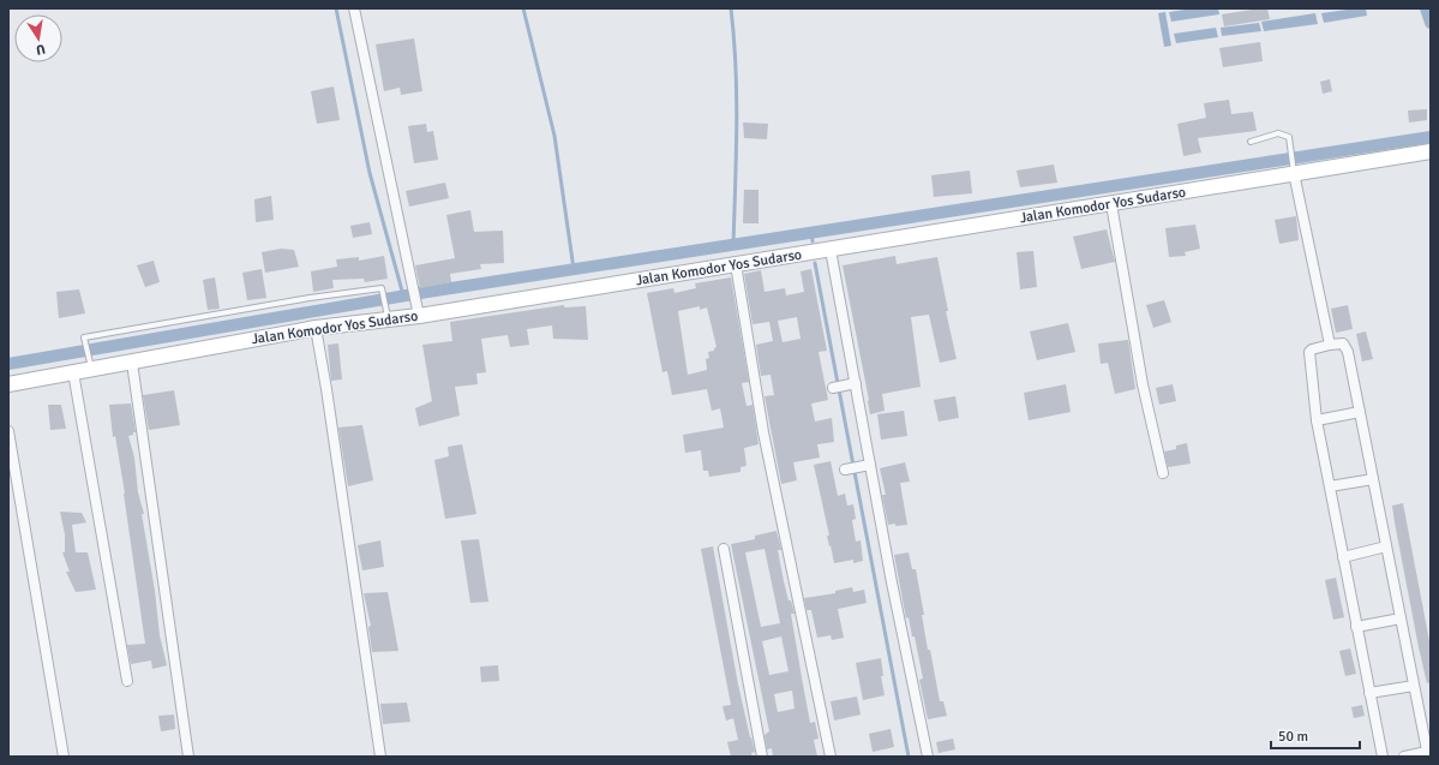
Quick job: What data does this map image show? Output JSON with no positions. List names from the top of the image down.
{
  "streets": {
    "street": ["Jalan Komodor Yos Sudarso"]
  },
  "scale_bar": "50 m",
  "north": "bottom"
}
